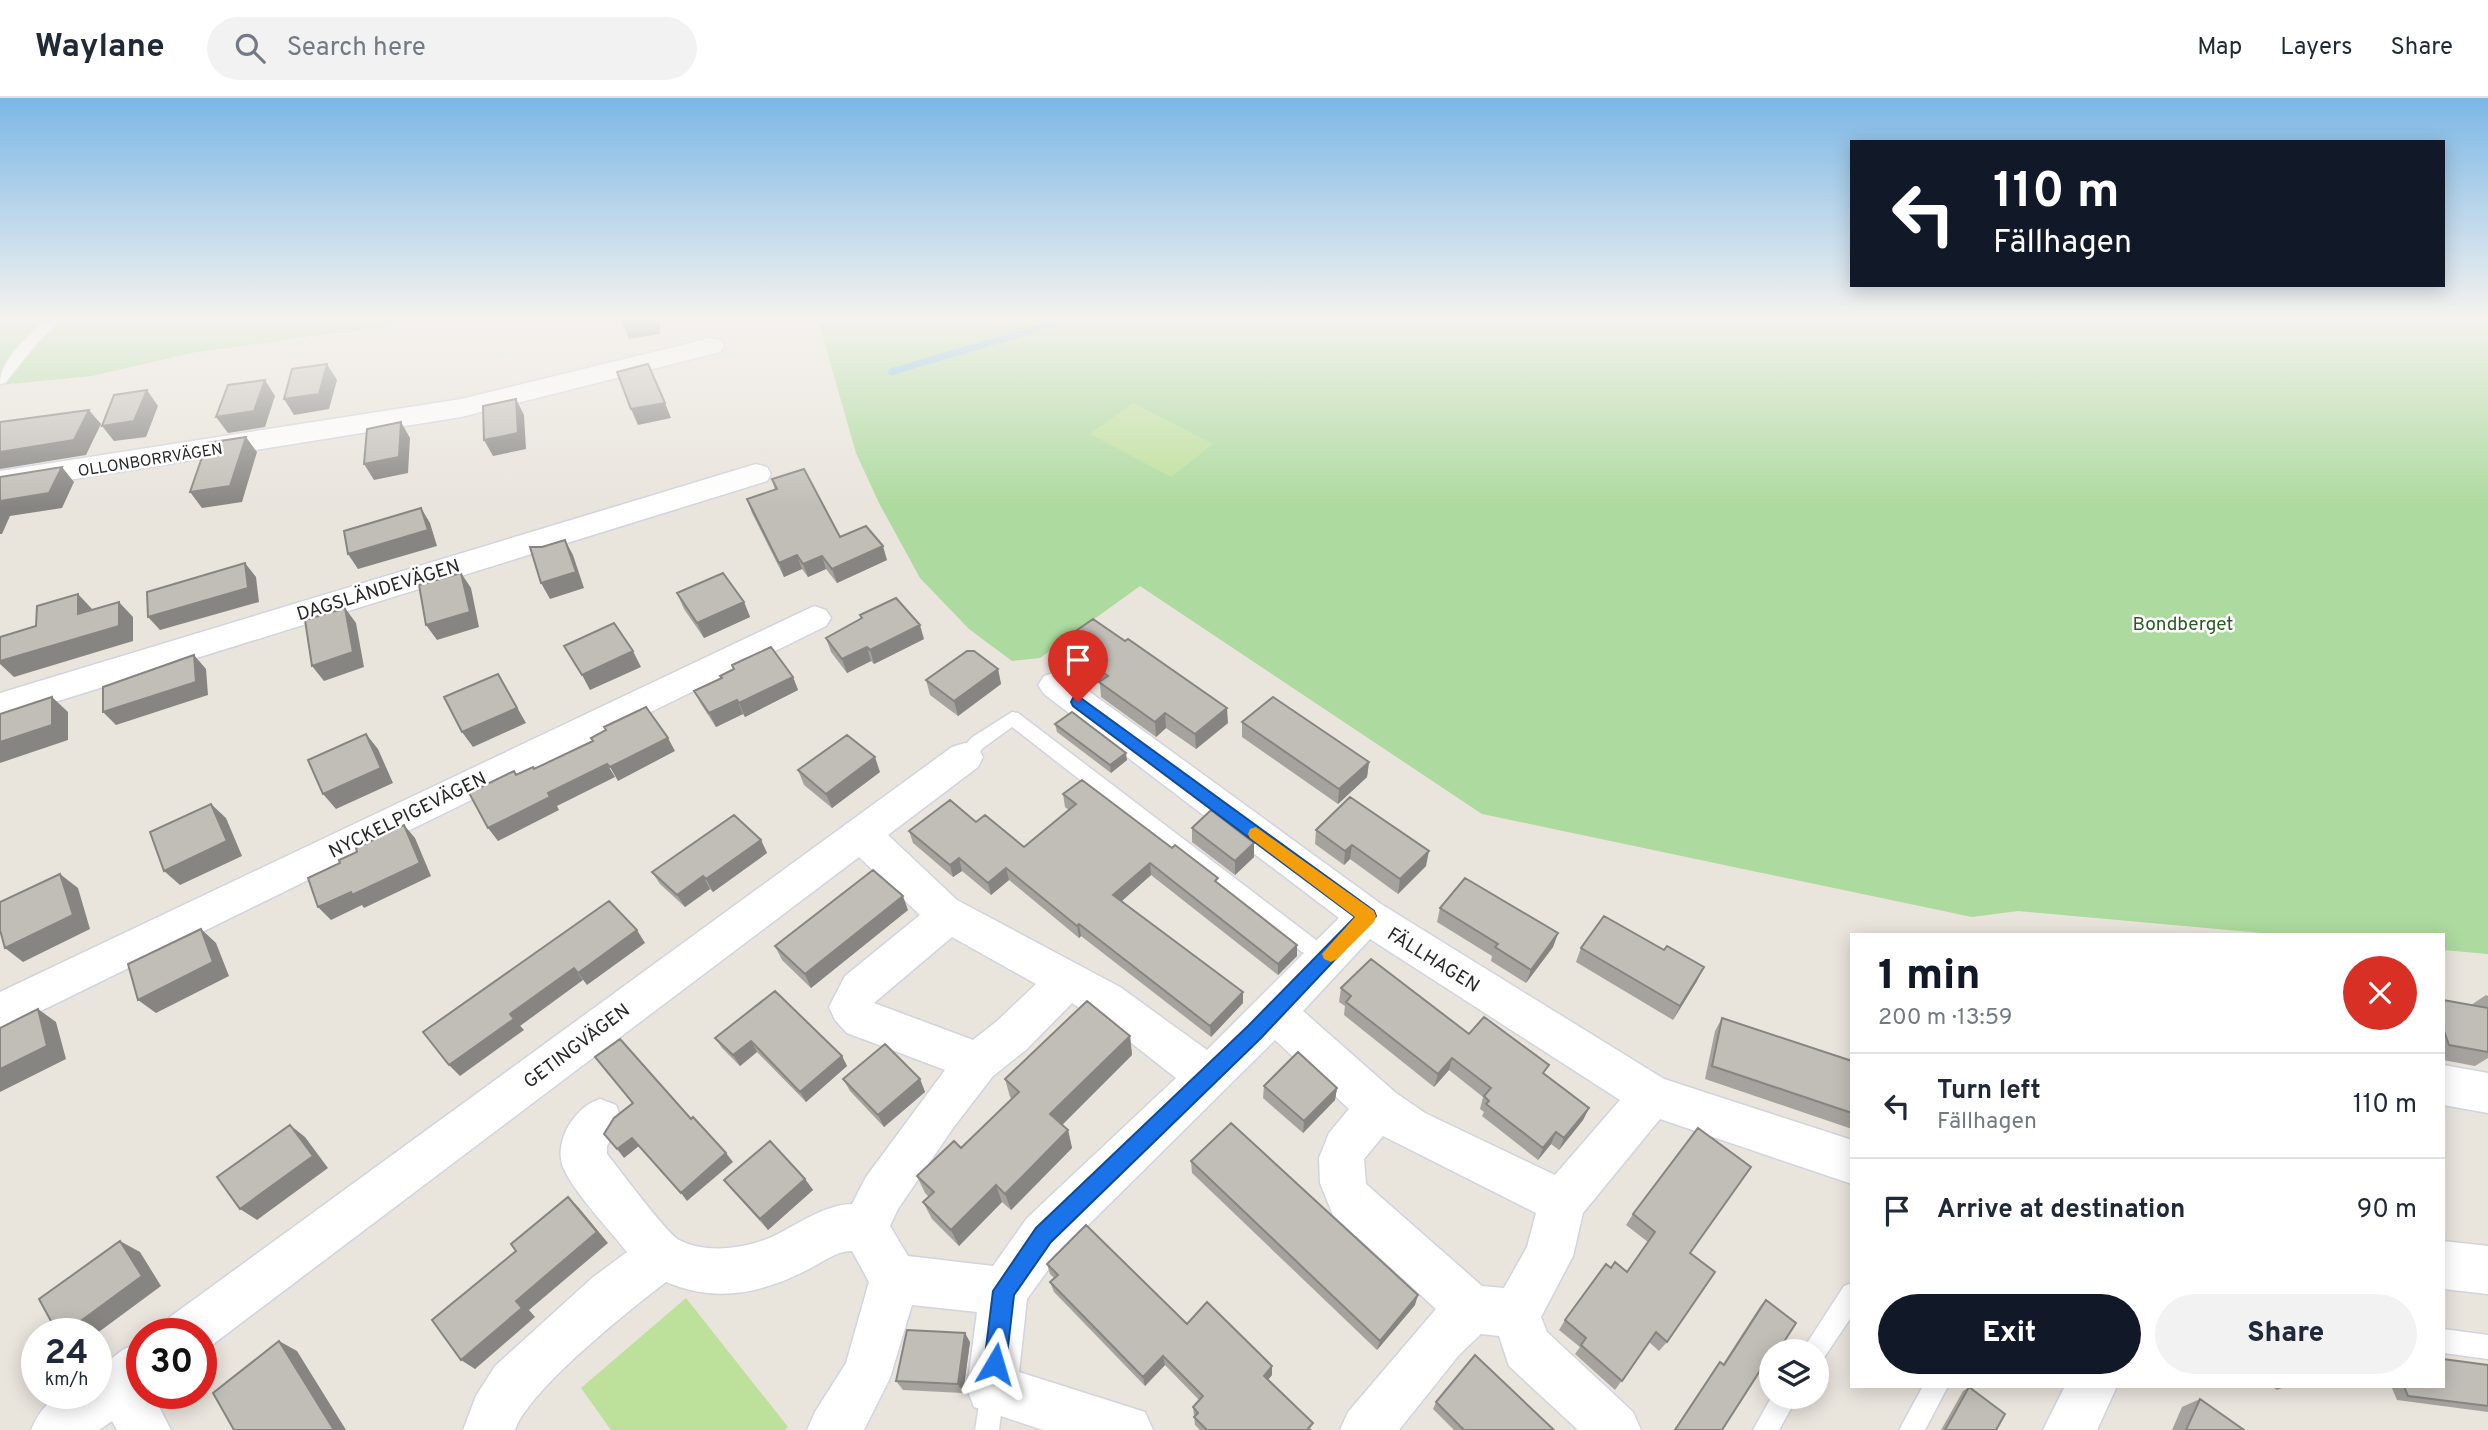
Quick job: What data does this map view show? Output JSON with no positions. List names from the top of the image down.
{
  "streets": {
    "street": [
      "OLLONBORRVÄGEN",
      "DAGSLÄNDEVÄGEN",
      "NYCKELPIGEVÄGEN",
      "FÄLLHAGEN",
      "GETINGVÄGEN"
    ]
  },
  "parks": ["Bondberget"],
  "page": {
    "header": "Waylane",
    "search": "Search here",
    "nav": ["Map", "Layers", "Share"],
    "turn": ["110 m", "Fällhagen"],
    "heading": ["1 min", "200 m · 13:59"],
    "list": [
      {
        "name": "Turn left",
        "note": "Fällhagen",
        "value": "110 m"
      },
      {
        "name": "Arrive at destination",
        "value": "90 m"
      }
    ],
    "buttons": ["Exit", "Share"],
    "speed": "24 km/h",
    "limit": "30"
  }
}
